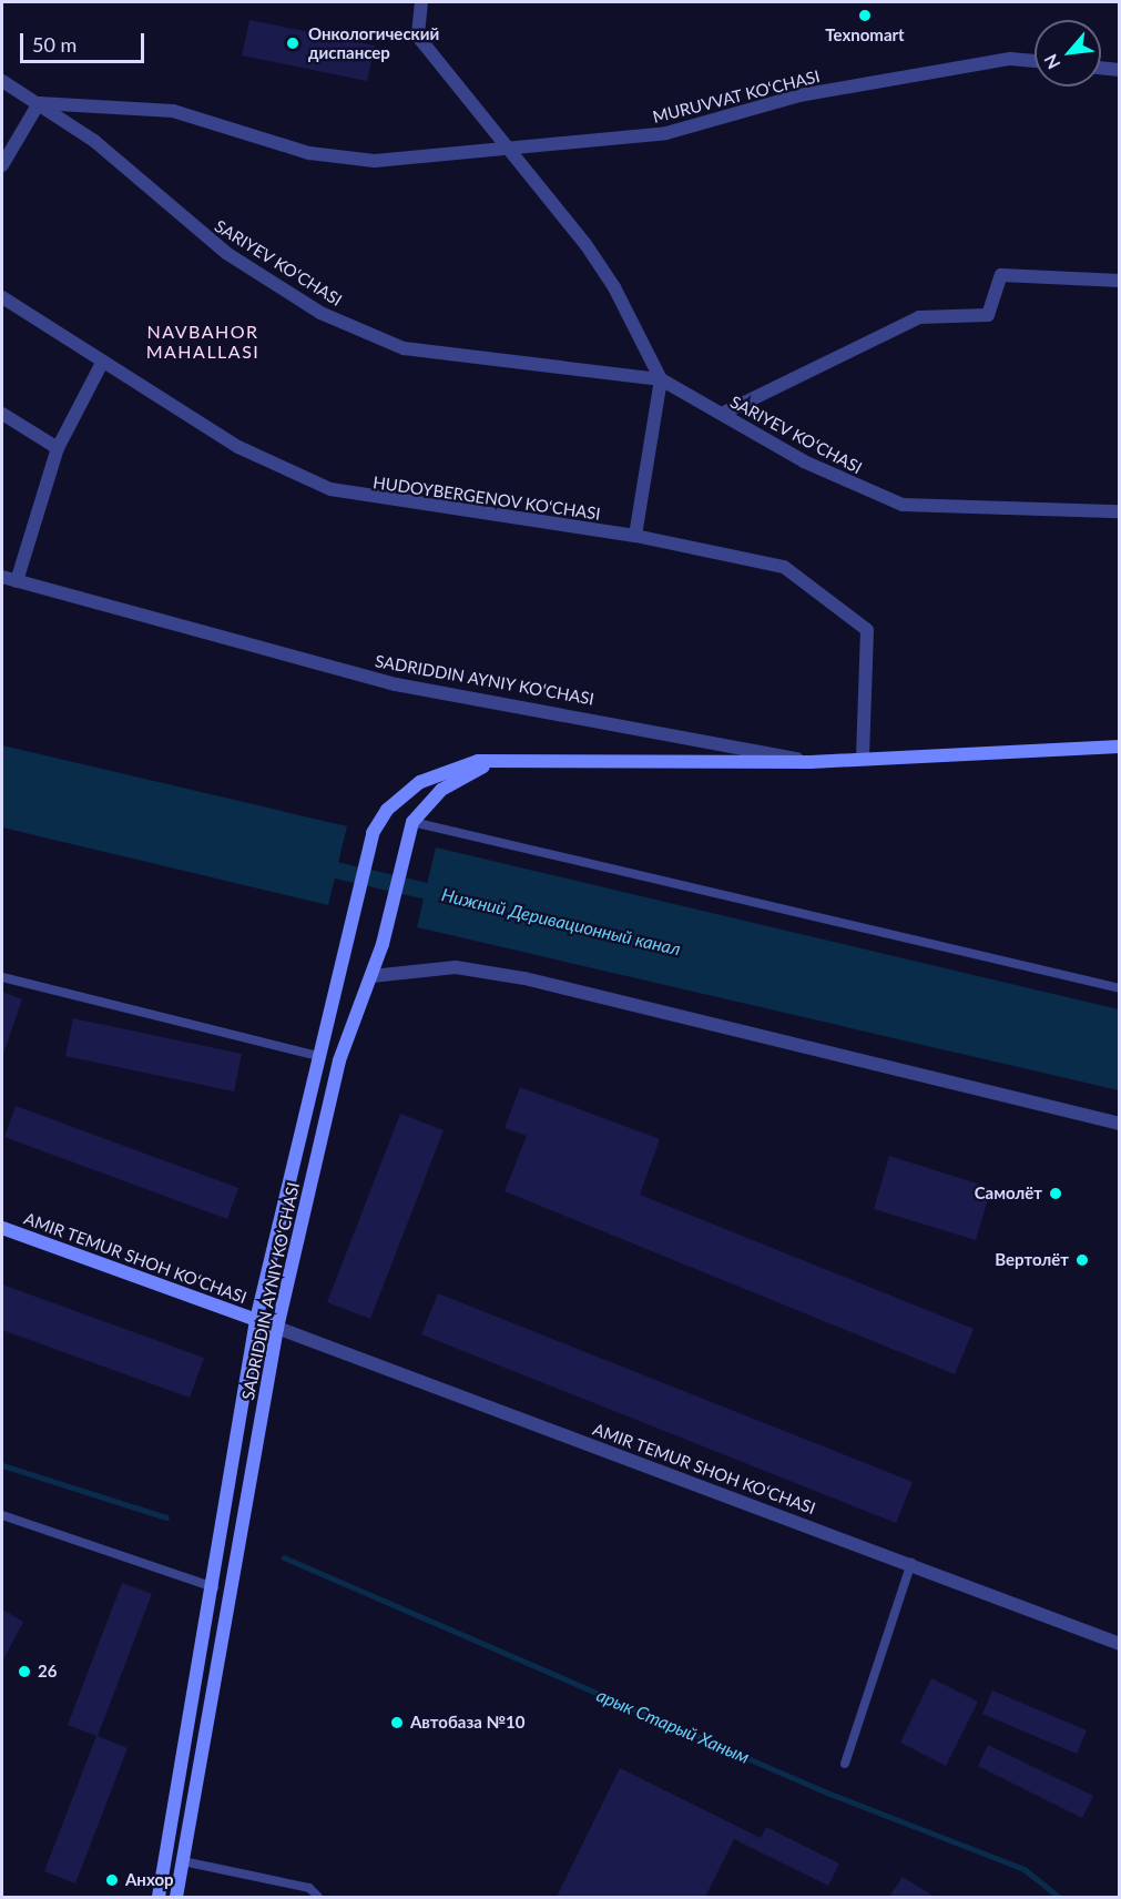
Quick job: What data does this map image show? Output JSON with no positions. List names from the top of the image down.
{
  "streets": {
    "main road": ["SADRIDDIN AYNIY KO‘CHASI", "AMIR TEMUR SHOH KO‘CHASI"],
    "street": ["MURUVVAT KO‘CHASI", "SARIYEV KO‘CHASI", "HUDOYBERGENOV KO‘CHASI"]
  },
  "crossings": [
    ["MURUVVAT KO‘CHASI", "SARIYEV KO‘CHASI"],
    ["HUDOYBERGENOV KO‘CHASI", "SADRIDDIN AYNIY KO‘CHASI"],
    ["SADRIDDIN AYNIY KO‘CHASI", "AMIR TEMUR SHOH KO‘CHASI"]
  ],
  "districts": ["NAVBAHOR MAHALLASI"],
  "water": ["Нижний Деривационный канал", "арык Старый Ханым"],
  "places": [
    "Texnomart",
    "Онкологический диспансер",
    "Самолёт",
    "Вертолёт",
    "26",
    "Автобаза №10",
    "Анхор"
  ],
  "scale_bar": "50 m",
  "north": "bottom left"
}
